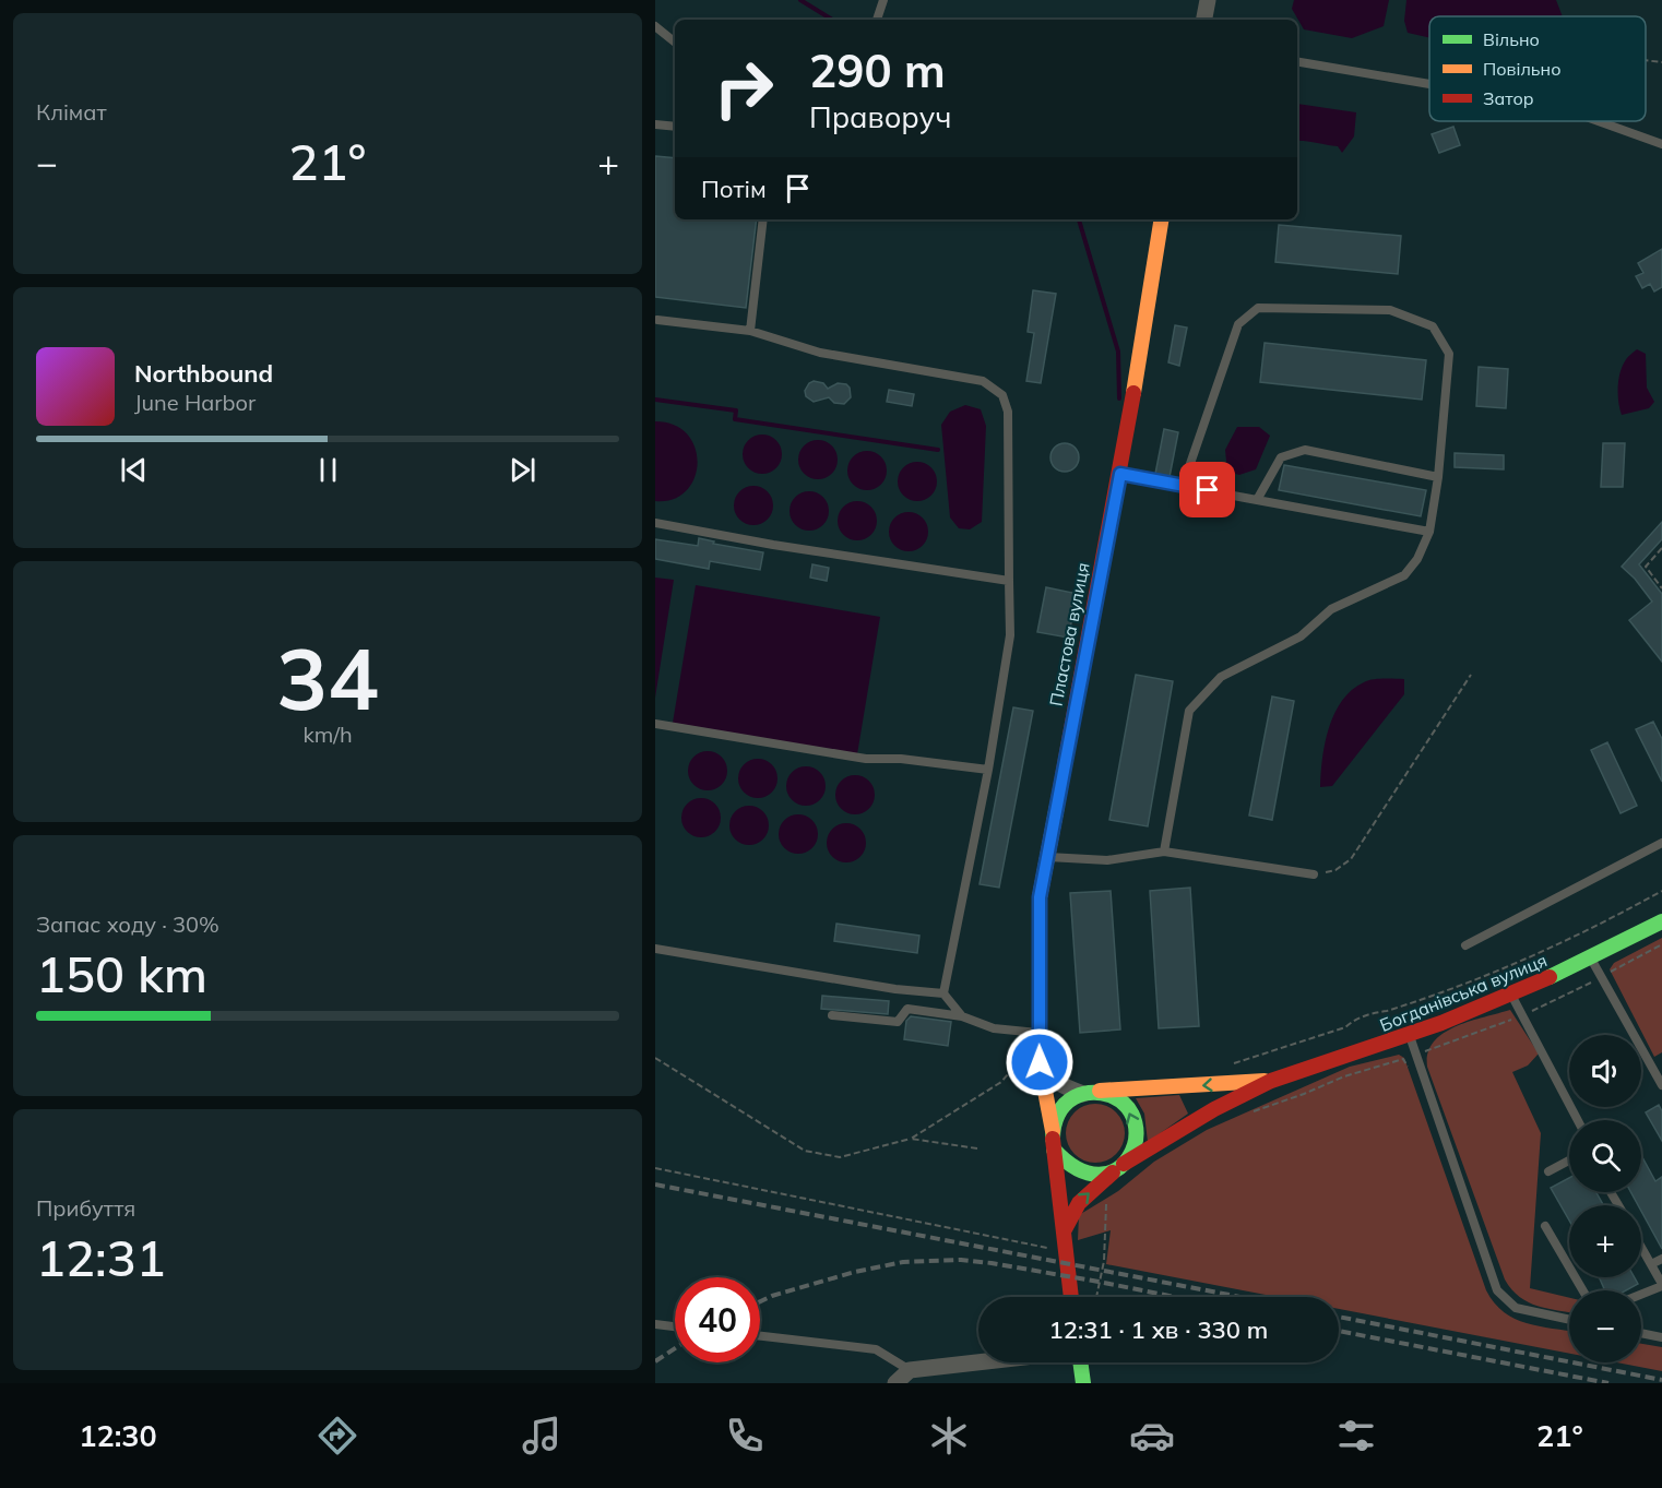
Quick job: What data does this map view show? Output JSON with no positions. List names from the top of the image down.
{
  "streets": {
    "main road": ["Пластова вулиця", "Богданівська вулиця"]
  },
  "crossings": [
    ["Пластова вулиця", "Богданівська вулиця"]
  ],
  "legend": ["Вільно", "Повільно", "Затор"],
  "page": {
    "tile": [
      "Клімат",
      ["34", "km/h"],
      ["Запас ходу · 30%", "150 km"],
      ["Прибуття", "12:31"]
    ],
    "turn": ["290 m", "Праворуч"],
    "heat": ["−", "21°", "+"],
    "then": "Потім",
    "song": ["Northbound", "June Harbor"],
    "map_buttons": ["+", "−"],
    "limit": "40",
    "trip": "12:31 · 1 хв · 330 m",
    "tabs": ["12:30", "21°"]
  }
}
